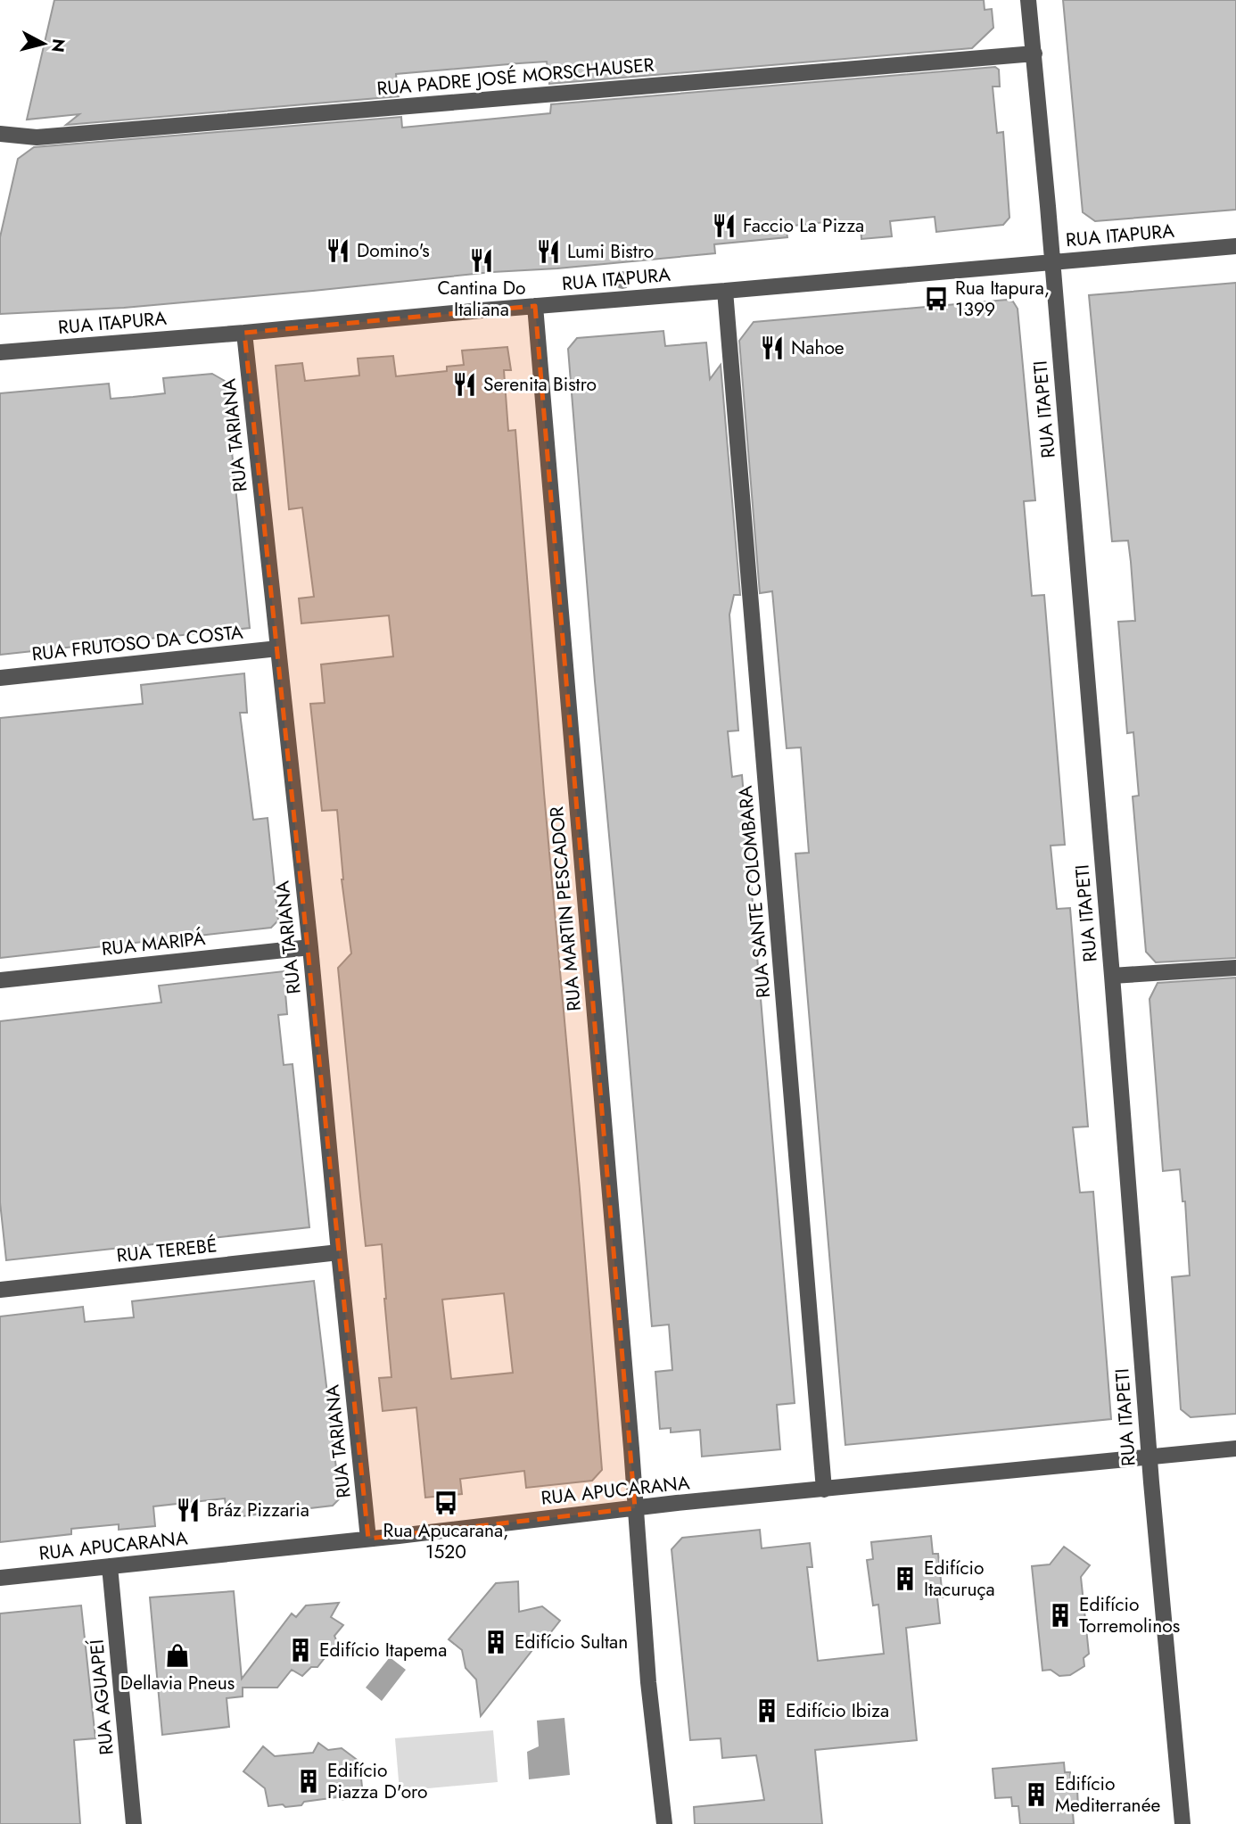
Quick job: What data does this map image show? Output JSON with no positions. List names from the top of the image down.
{
  "streets": {
    "street": [
      "RUA PADRE JOSÉ MORSCHAUSER",
      "RUA ITAPURA",
      "RUA ITAPETI",
      "RUA TARIANA",
      "RUA FRUTOSO DA COSTA",
      "RUA SANTE COLOMBARA",
      "RUA MARTIN PESCADOR",
      "RUA MARIPÁ",
      "RUA TEREBÉ",
      "RUA APUCARANA",
      "RUA AGUAPEÍ"
    ]
  },
  "crossings": [
    ["RUA PADRE JOSÉ MORSCHAUSER", "RUA ITAPETI"],
    ["RUA ITAPURA", "RUA ITAPETI"],
    ["RUA ITAPURA", "RUA TARIANA"],
    ["RUA ITAPURA", "RUA SANTE COLOMBARA"],
    ["RUA ITAPURA", "RUA MARTIN PESCADOR"],
    ["RUA ITAPETI", "RUA APUCARANA"],
    ["RUA TARIANA", "RUA FRUTOSO DA COSTA"],
    ["RUA TARIANA", "RUA MARIPÁ"],
    ["RUA TARIANA", "RUA TEREBÉ"],
    ["RUA TARIANA", "RUA APUCARANA"],
    ["RUA SANTE COLOMBARA", "RUA APUCARANA"],
    ["RUA MARTIN PESCADOR", "RUA APUCARANA"],
    ["RUA APUCARANA", "RUA AGUAPEÍ"]
  ],
  "places": {
    "restaurant": [
      "Faccio La Pizza",
      "Domino's",
      "Lumi Bistro",
      "Cantina Do Italiana",
      "Nahoe",
      "Serenita Bistro",
      "Bráz Pizzaria"
    ],
    "bus stop": ["Rua Itapura, 1399", "Rua Apucarana, 1520"],
    "building": [
      "Edifício Itacuruça",
      "Edifício Torremolinos",
      "Edifício Sultan",
      "Edifício Itapema",
      "Edifício Ibiza",
      "Edifício Piazza D'oro",
      "Edifício Mediterranée"
    ],
    "shop": ["Dellavia Pneus"]
  },
  "north": "right"
}
